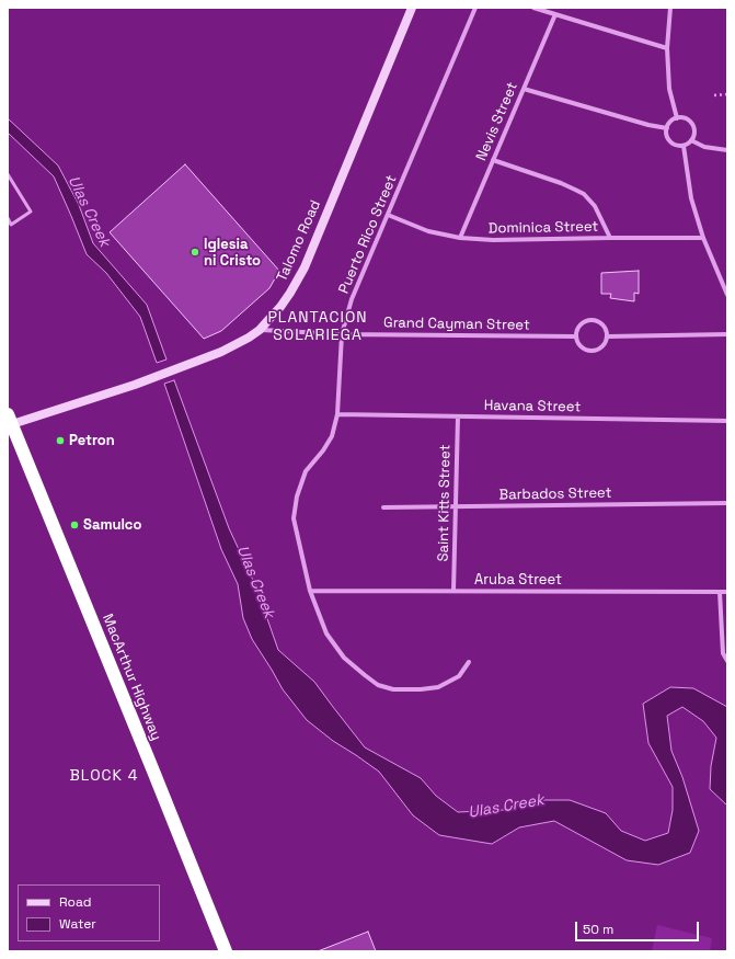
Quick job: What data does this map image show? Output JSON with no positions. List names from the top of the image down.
{
  "streets": {
    "highway": ["MacArthur Highway"],
    "street": [
      "Nevis Street",
      "Dominica Street",
      "Puerto Rico Street",
      "Talomo Road",
      "Grand Cayman Street",
      "Havana Street",
      "Barbados Street",
      "Saint Kitts Street",
      "Aruba Street"
    ]
  },
  "crossings": [
    ["Nevis Street", "Dominica Street"],
    ["Dominica Street", "Puerto Rico Street"],
    ["Puerto Rico Street", "Grand Cayman Street"],
    ["Puerto Rico Street", "Havana Street"],
    ["Puerto Rico Street", "Aruba Street"],
    ["Talomo Road", "Grand Cayman Street"],
    ["Talomo Road", "MacArthur Highway"],
    ["Havana Street", "Saint Kitts Street"],
    ["Barbados Street", "Saint Kitts Street"],
    ["Saint Kitts Street", "Aruba Street"]
  ],
  "districts": ["PLANTACION SOLARIEGA", "BLOCK 4"],
  "water": ["Ulas Creek"],
  "places": ["Iglesia ni Cristo", "Petron", "Samulco"],
  "legend": ["Road", "Water"],
  "scale_bar": "50 m"
}
